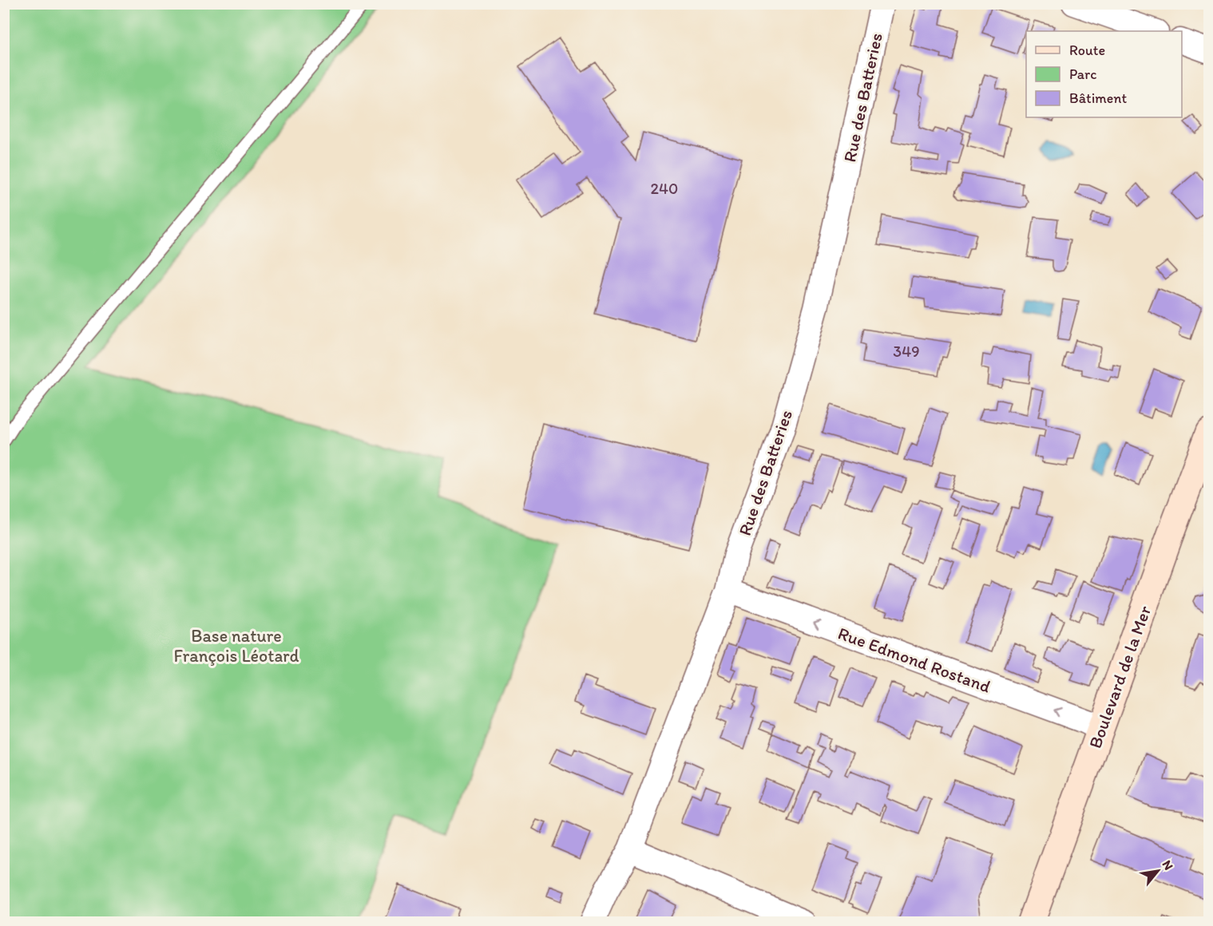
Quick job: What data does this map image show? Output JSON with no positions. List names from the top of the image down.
{
  "streets": {
    "street": ["Rue des Batteries", "Rue Edmond Rostand", "Boulevard de la Mer"]
  },
  "crossings": [
    ["Rue des Batteries", "Rue Edmond Rostand"],
    ["Rue Edmond Rostand", "Boulevard de la Mer"]
  ],
  "one_way": ["Rue Edmond Rostand"],
  "parks": ["Base nature François Léotard"],
  "house_numbers": ["240", "349"],
  "legend": ["Route", "Parc", "Bâtiment"],
  "north": "top right"
}
